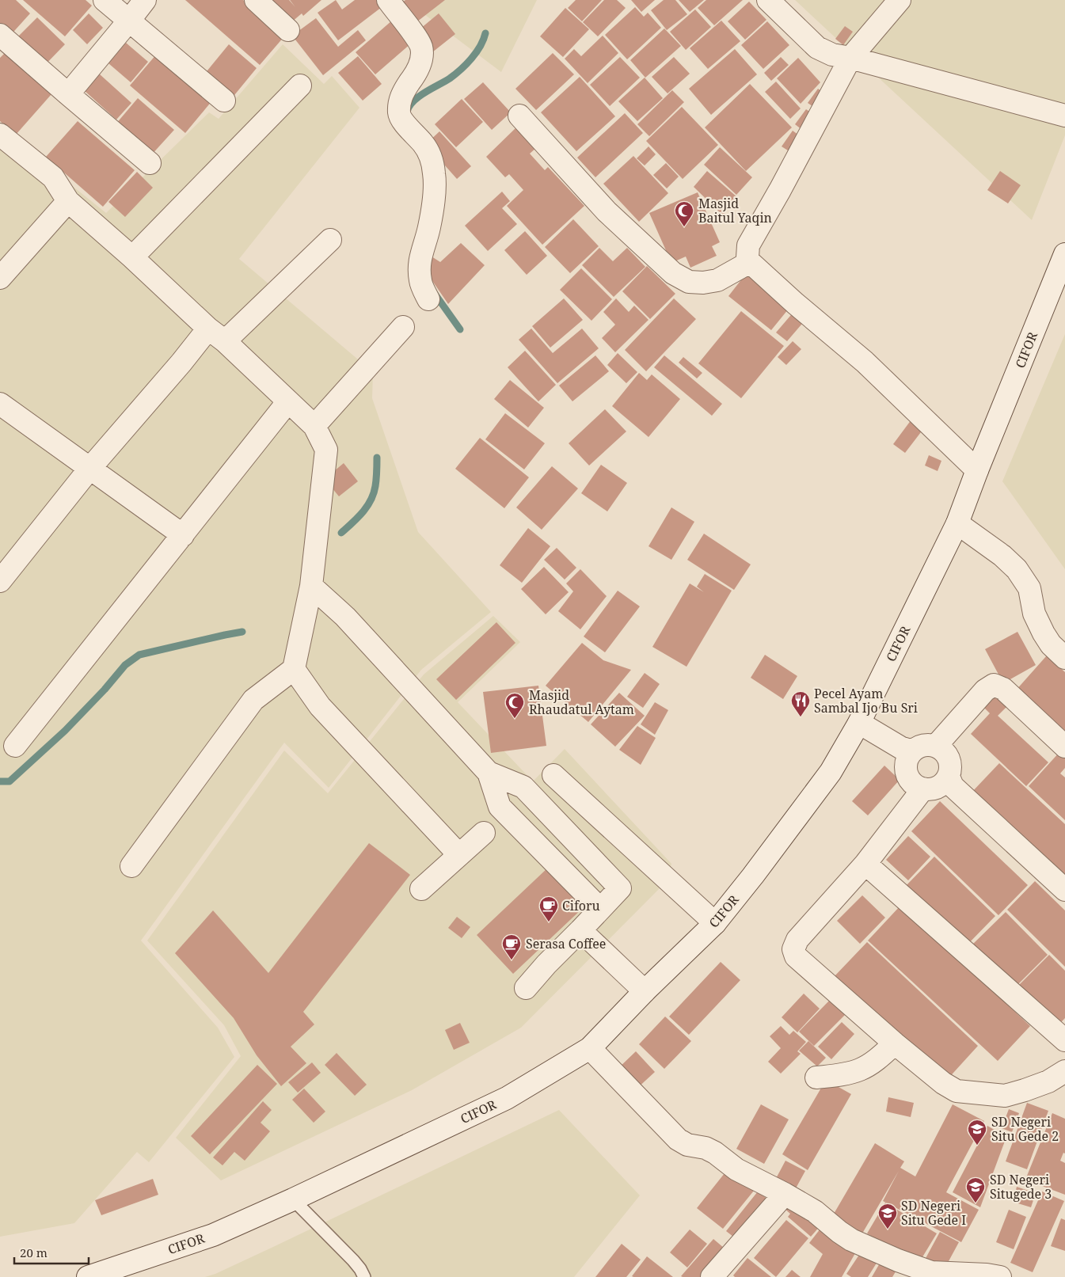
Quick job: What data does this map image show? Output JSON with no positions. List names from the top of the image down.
{
  "streets": {
    "street": ["CIFOR"]
  },
  "places": {
    "mosque": ["Masjid Baitul Yaqin", "Masjid Rhaudatul Aytam"],
    "restaurant": ["Pecel Ayam Sambal Ijo Bu Sri"],
    "cafe": ["Ciforu", "Serasa Coffee"],
    "school or university": ["SD Negeri Situ Gede 2", "SD Negeri Situgede 3", "SD Negeri Situ Gede I"]
  },
  "scale_bar": "20 m"
}
